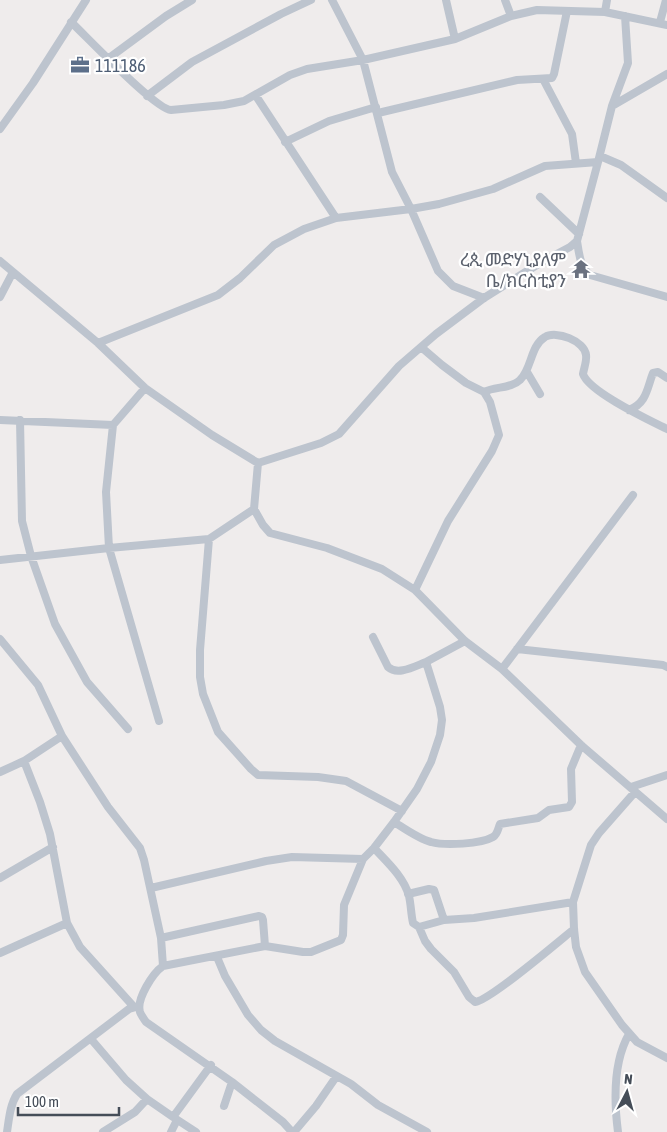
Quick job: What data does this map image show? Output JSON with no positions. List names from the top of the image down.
{
  "places": {
    "office": ["111186"],
    "temple": ["ረጲ መድሃኒያለም ቤ/ክርስቲያን"]
  },
  "scale_bar": "100 m",
  "north": "top"
}
